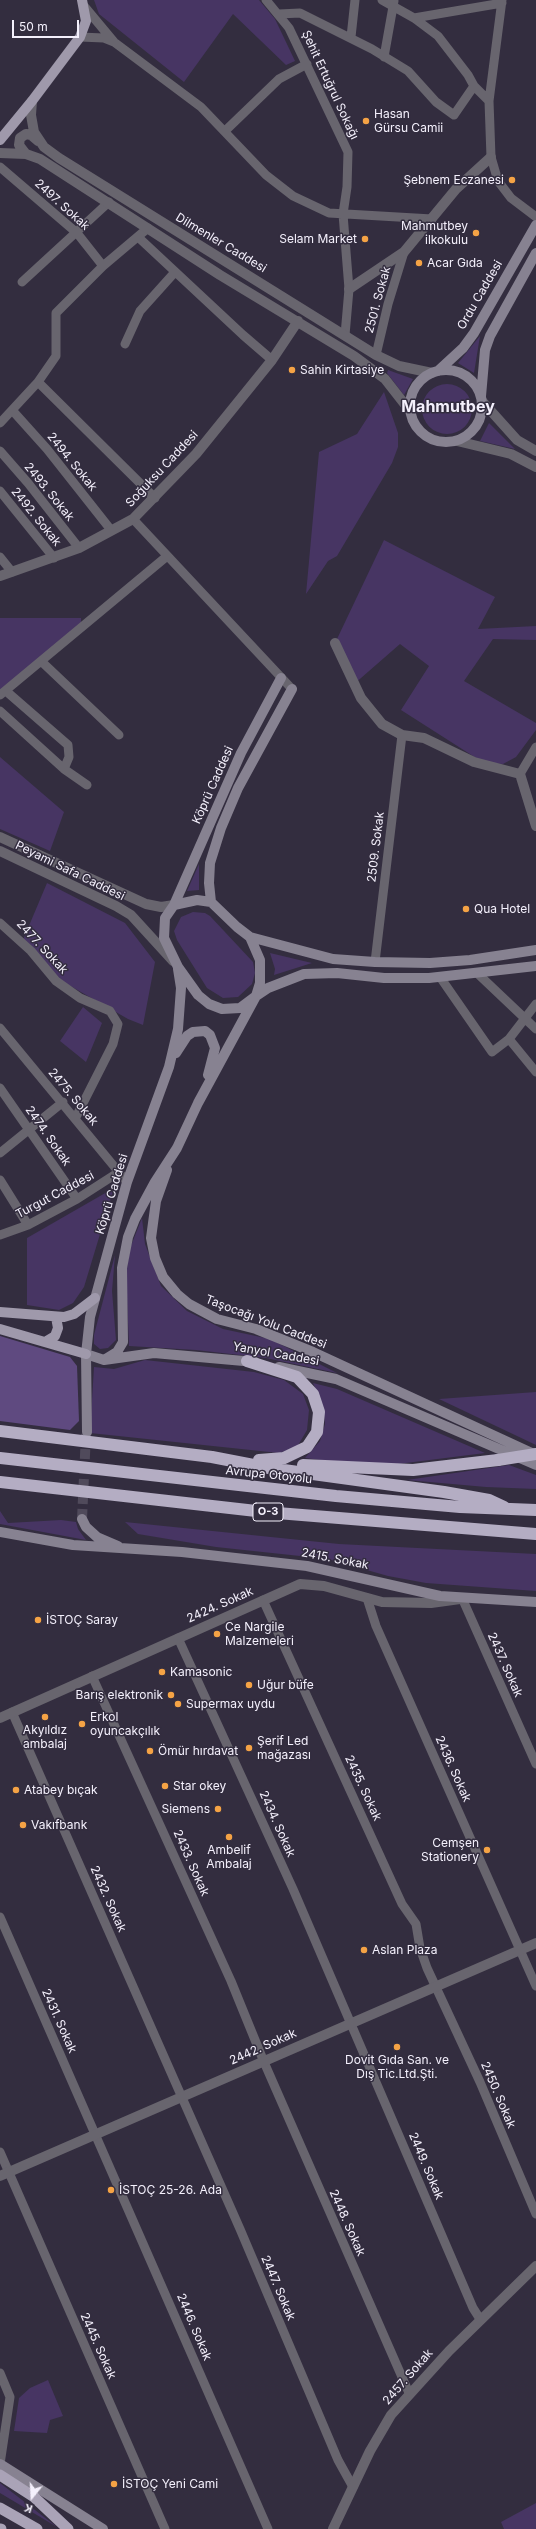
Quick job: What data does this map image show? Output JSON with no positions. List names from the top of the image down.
{
  "streets": {
    "highway": ["Avrupa Otoyolu", "O-3"],
    "main road": [
      "Ordu Caddesi",
      "Köprü Caddesi",
      "Taşocağı Yolu Caddesi",
      "Yanyol Caddesi",
      "2415. Sokak"
    ],
    "street": [
      "Şehit Ertuğrul Sokağı",
      "2497. Sokak",
      "Dilmenler Caddesi",
      "2501. Sokak",
      "2494. Sokak",
      "Soğuksu Caddesi",
      "2493. Sokak",
      "2492. Sokak",
      "2509. Sokak",
      "Peyami Safa Caddesi",
      "2477. Sokak",
      "2475. Sokak",
      "2474. Sokak",
      "Turgut Caddesi",
      "2424. Sokak",
      "2437. Sokak",
      "2436. Sokak",
      "2435. Sokak",
      "2434. Sokak",
      "2433. Sokak",
      "2432. Sokak",
      "2431. Sokak",
      "2442. Sokak",
      "2450. Sokak",
      "2449. Sokak",
      "2448. Sokak",
      "2447. Sokak",
      "2446. Sokak",
      "2445. Sokak",
      "2457. Sokak"
    ]
  },
  "crossings": [
    ["Şehit Ertuğrul Sokağı", "Dilmenler Caddesi"],
    ["Dilmenler Caddesi", "Ordu Caddesi"],
    ["Dilmenler Caddesi", "2501. Sokak"],
    ["2494. Sokak", "Soğuksu Caddesi"],
    ["Soğuksu Caddesi", "2493. Sokak"],
    ["Soğuksu Caddesi", "2492. Sokak"],
    ["Köprü Caddesi", "Peyami Safa Caddesi"],
    ["Köprü Caddesi", "2475. Sokak"],
    ["Köprü Caddesi", "Yanyol Caddesi"],
    ["2477. Sokak", "2475. Sokak"],
    ["2475. Sokak", "Turgut Caddesi"],
    ["2474. Sokak", "Turgut Caddesi"],
    ["2415. Sokak", "2424. Sokak"],
    ["2415. Sokak", "2437. Sokak"],
    ["2424. Sokak", "2437. Sokak"],
    ["2424. Sokak", "2436. Sokak"],
    ["2424. Sokak", "2435. Sokak"],
    ["2424. Sokak", "2434. Sokak"],
    ["2424. Sokak", "2433. Sokak"],
    ["2424. Sokak", "2432. Sokak"],
    ["2436. Sokak", "2442. Sokak"],
    ["2435. Sokak", "2442. Sokak"],
    ["2435. Sokak", "2450. Sokak"],
    ["2434. Sokak", "2442. Sokak"],
    ["2434. Sokak", "2449. Sokak"],
    ["2433. Sokak", "2442. Sokak"],
    ["2433. Sokak", "2448. Sokak"],
    ["2432. Sokak", "2442. Sokak"],
    ["2432. Sokak", "2447. Sokak"],
    ["2431. Sokak", "2442. Sokak"],
    ["2431. Sokak", "2446. Sokak"],
    ["2442. Sokak", "2450. Sokak"],
    ["2442. Sokak", "2449. Sokak"],
    ["2442. Sokak", "2448. Sokak"],
    ["2442. Sokak", "2447. Sokak"],
    ["2442. Sokak", "2446. Sokak"],
    ["2442. Sokak", "2445. Sokak"],
    ["2449. Sokak", "2457. Sokak"],
    ["2448. Sokak", "2457. Sokak"],
    ["2447. Sokak", "2457. Sokak"]
  ],
  "districts": ["Mahmutbey"],
  "places": [
    "Hasan Gürsu Camii",
    "Şebnem Eczanesi",
    "Mahmutbey ilkokulu",
    "Selam Market",
    "Acar Gıda",
    "Sahin Kirtasiye",
    "Qua Hotel",
    "İSTOÇ Saray",
    "Ce Nargile Malzemeleri",
    "Kamasonic",
    "Uğur büfe",
    "Barış elektronik",
    "Supermax uydu",
    "Akyıldız ambalaj",
    "Erkol oyuncakçılık",
    "Şerif Led mağazası",
    "Ömür hırdavat",
    "Star okey",
    "Atabey bıçak",
    "Siemens",
    "Vakıfbank",
    "Ambelif Ambalaj",
    "Cemşen Stationery",
    "Aslan Plaza",
    "Dovit Gıda San. ve Dış Tic.Ltd.Şti.",
    "İSTOÇ 25-26. Ada",
    "İSTOÇ Yeni Cami"
  ],
  "scale_bar": "50 m",
  "north": "bottom"
}
